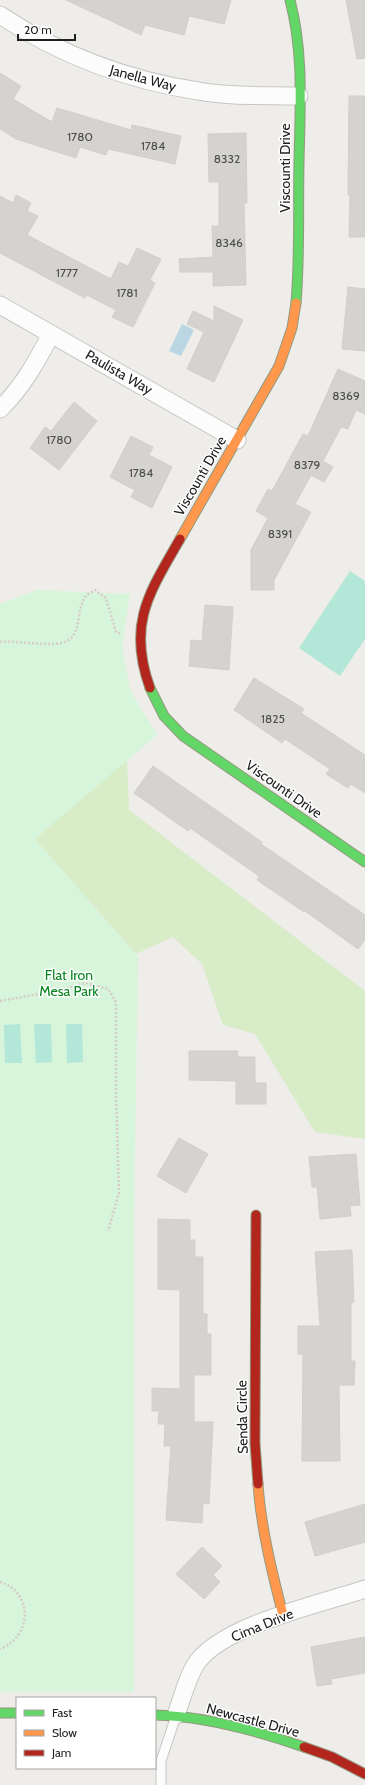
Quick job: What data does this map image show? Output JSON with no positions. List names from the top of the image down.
{
  "streets": {
    "street": [
      "Janella Way",
      "Viscounti Drive",
      "Paulista Way",
      "Senda Circle",
      "Cima Drive",
      "Newcastle Drive"
    ]
  },
  "crossings": [
    ["Janella Way", "Viscounti Drive"],
    ["Viscounti Drive", "Paulista Way"],
    ["Senda Circle", "Cima Drive"],
    ["Cima Drive", "Newcastle Drive"]
  ],
  "parks": ["Flat Iron Mesa Park"],
  "house_numbers": [
    "1780",
    "1784",
    "8332",
    "8346",
    "1777",
    "1781",
    "8369",
    "1780",
    "8379",
    "1784",
    "8391",
    "1825"
  ],
  "legend": ["Fast", "Slow", "Jam"],
  "scale_bar": "20 m"
}
